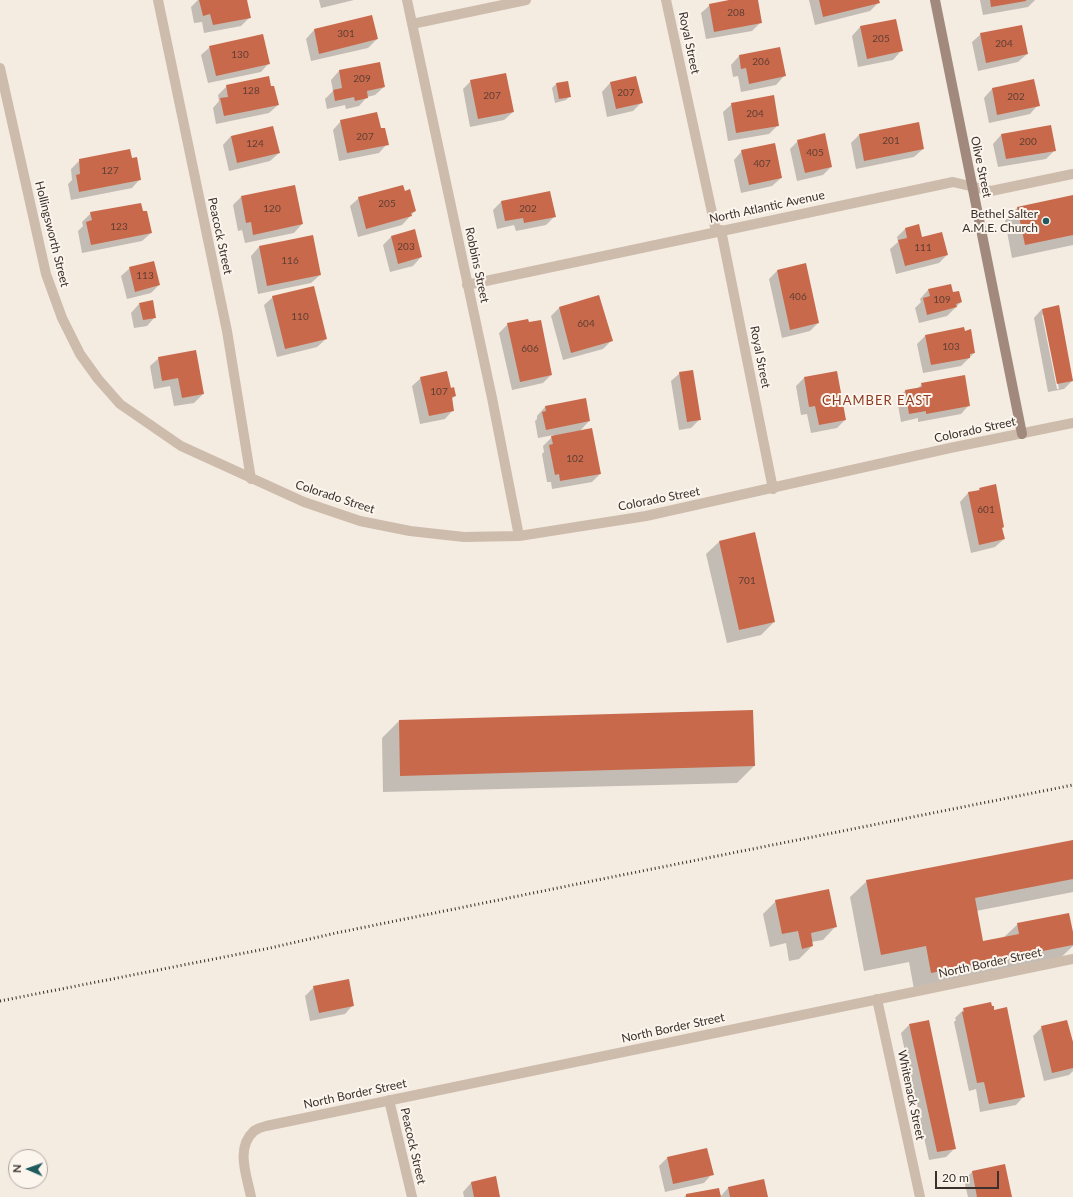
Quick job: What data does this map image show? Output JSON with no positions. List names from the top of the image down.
{
  "streets": {
    "street": [
      "Royal Street",
      "Olive Street",
      "North Atlantic Avenue",
      "Hollingsworth Street",
      "Peacock Street",
      "Robbins Street",
      "Colorado Street",
      "North Border Street",
      "Whitenack Street"
    ]
  },
  "crossings": [
    ["Royal Street", "North Atlantic Avenue"],
    ["Royal Street", "Colorado Street"],
    ["Olive Street", "North Atlantic Avenue"],
    ["Olive Street", "Colorado Street"],
    ["North Atlantic Avenue", "Robbins Street"],
    ["Hollingsworth Street", "Peacock Street"],
    ["Hollingsworth Street", "Colorado Street"],
    ["Peacock Street", "Colorado Street"],
    ["Peacock Street", "North Border Street"],
    ["Robbins Street", "Colorado Street"],
    ["North Border Street", "Whitenack Street"]
  ],
  "districts": ["CHAMBER EAST"],
  "places": ["Bethel Salter A.M.E. Church"],
  "house_numbers": [
    "208",
    "301",
    "205",
    "204",
    "130",
    "206",
    "209",
    "128",
    "207",
    "207",
    "202",
    "204",
    "207",
    "201",
    "200",
    "124",
    "405",
    "407",
    "127",
    "205",
    "120",
    "202",
    "123",
    "203",
    "111",
    "116",
    "113",
    "406",
    "109",
    "110",
    "604",
    "103",
    "606",
    "107",
    "102",
    "601",
    "701"
  ],
  "scale_bar": "20 m",
  "north": "left"
}
